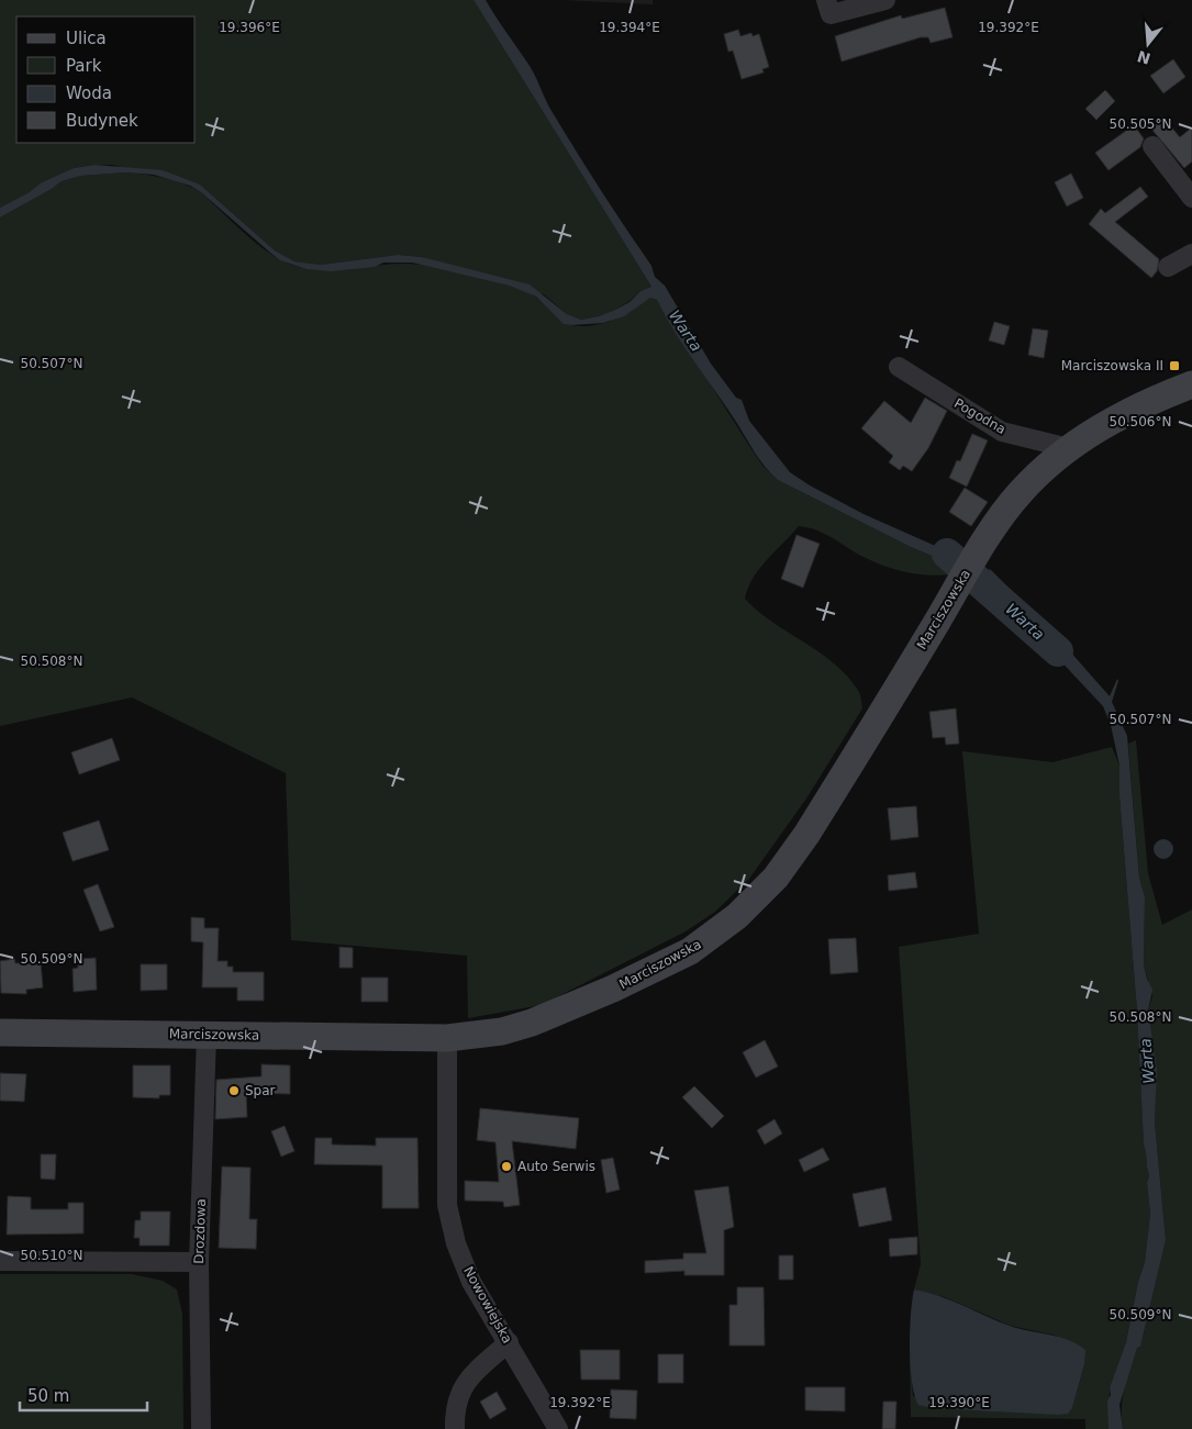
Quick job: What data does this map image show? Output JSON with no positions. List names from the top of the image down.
{
  "streets": {
    "street": [
      "Pogodna",
      "Marciszowska",
      "Drozdowa",
      "Nowowiejska"
    ]
  },
  "crossings": [
    ["Pogodna", "Marciszowska"],
    ["Marciszowska", "Drozdowa"],
    ["Marciszowska", "Nowowiejska"]
  ],
  "water": ["Warta"],
  "places": {
    "transit": ["Marciszowska II"],
    "other": ["Spar", "Auto Serwis"]
  },
  "legend": [
    "Ulica",
    "Park",
    "Woda",
    "Budynek"
  ],
  "scale_bar": "50 m",
  "north": "bottom",
  "coordinates": [
    "19.396°E",
    "19.394°E",
    "19.392°E",
    "50.505°N",
    "50.507°N",
    "50.506°N",
    "50.508°N",
    "50.509°N",
    "50.510°N",
    "19.390°E"
  ]
}
